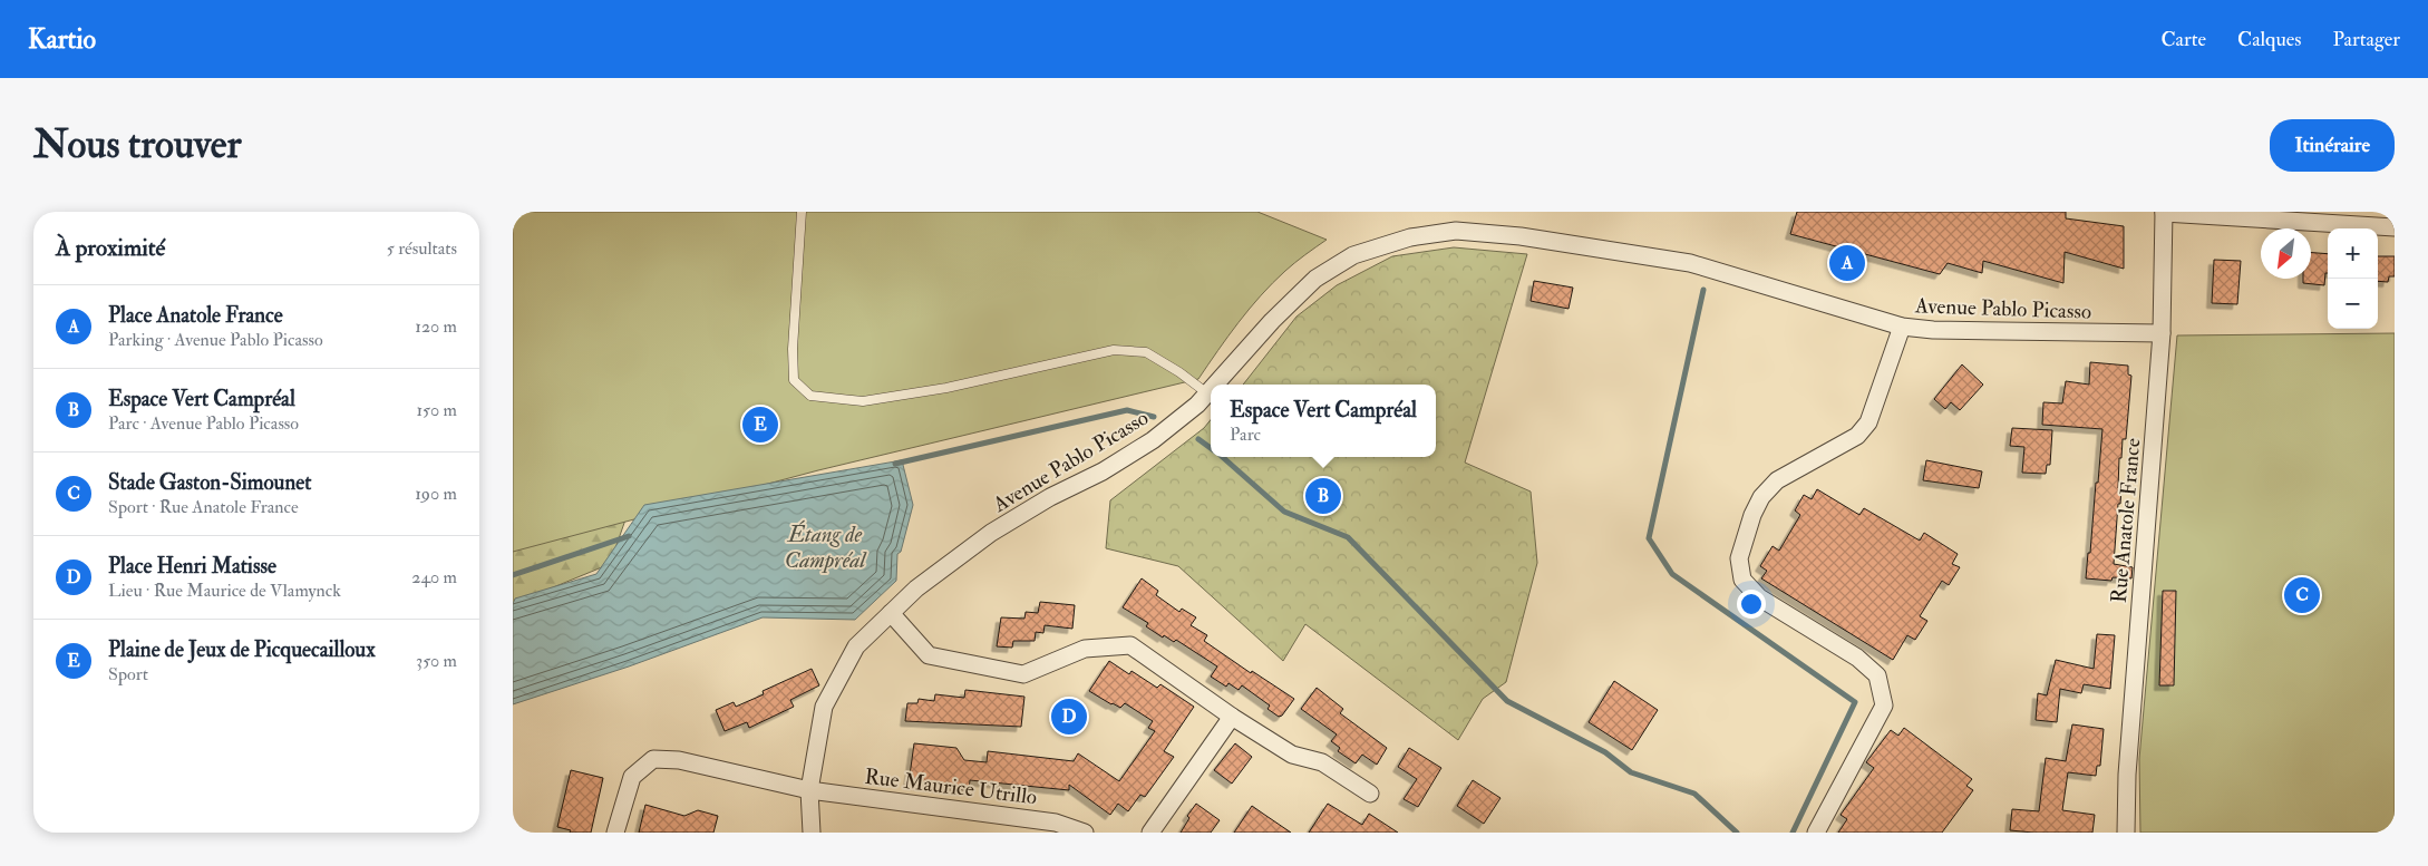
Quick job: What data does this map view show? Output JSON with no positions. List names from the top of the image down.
{
  "streets": {
    "street": ["Avenue Pablo Picasso", "Rue Anatole France", "Rue Maurice Utrillo"]
  },
  "crossings": [
    ["Avenue Pablo Picasso", "Rue Anatole France"],
    ["Avenue Pablo Picasso", "Rue Maurice Utrillo"]
  ],
  "water": ["Étang de Campréal"],
  "north": "bottom left",
  "page": {
    "header": "Kartio",
    "nav": ["Carte", "Calques", "Partager"],
    "buttons": "Itinéraire",
    "title": "Nous trouver",
    "heading": ["À proximité", "5 résultats"],
    "map_buttons": ["+", "−"],
    "pins": [
      "A",
      "E",
      "B",
      "C",
      "D"
    ],
    "list": [
      {
        "mark": "A",
        "name": "Place Anatole France",
        "note": "Parking · Avenue Pablo Picasso",
        "value": "120 m"
      },
      {
        "mark": "B",
        "name": "Espace Vert Campréal",
        "note": "Parc · Avenue Pablo Picasso",
        "value": "150 m"
      },
      {
        "mark": "C",
        "name": "Stade Gaston-Simounet",
        "note": "Sport · Rue Anatole France",
        "value": "190 m"
      },
      {
        "mark": "D",
        "name": "Place Henri Matisse",
        "note": "Lieu · Rue Maurice de Vlamynck",
        "value": "240 m"
      },
      {
        "mark": "E",
        "name": "Plaine de Jeux de Picquecailloux",
        "note": "Sport",
        "value": "350 m"
      }
    ],
    "popup": ["Espace Vert Campréal", "Parc"]
  }
}
